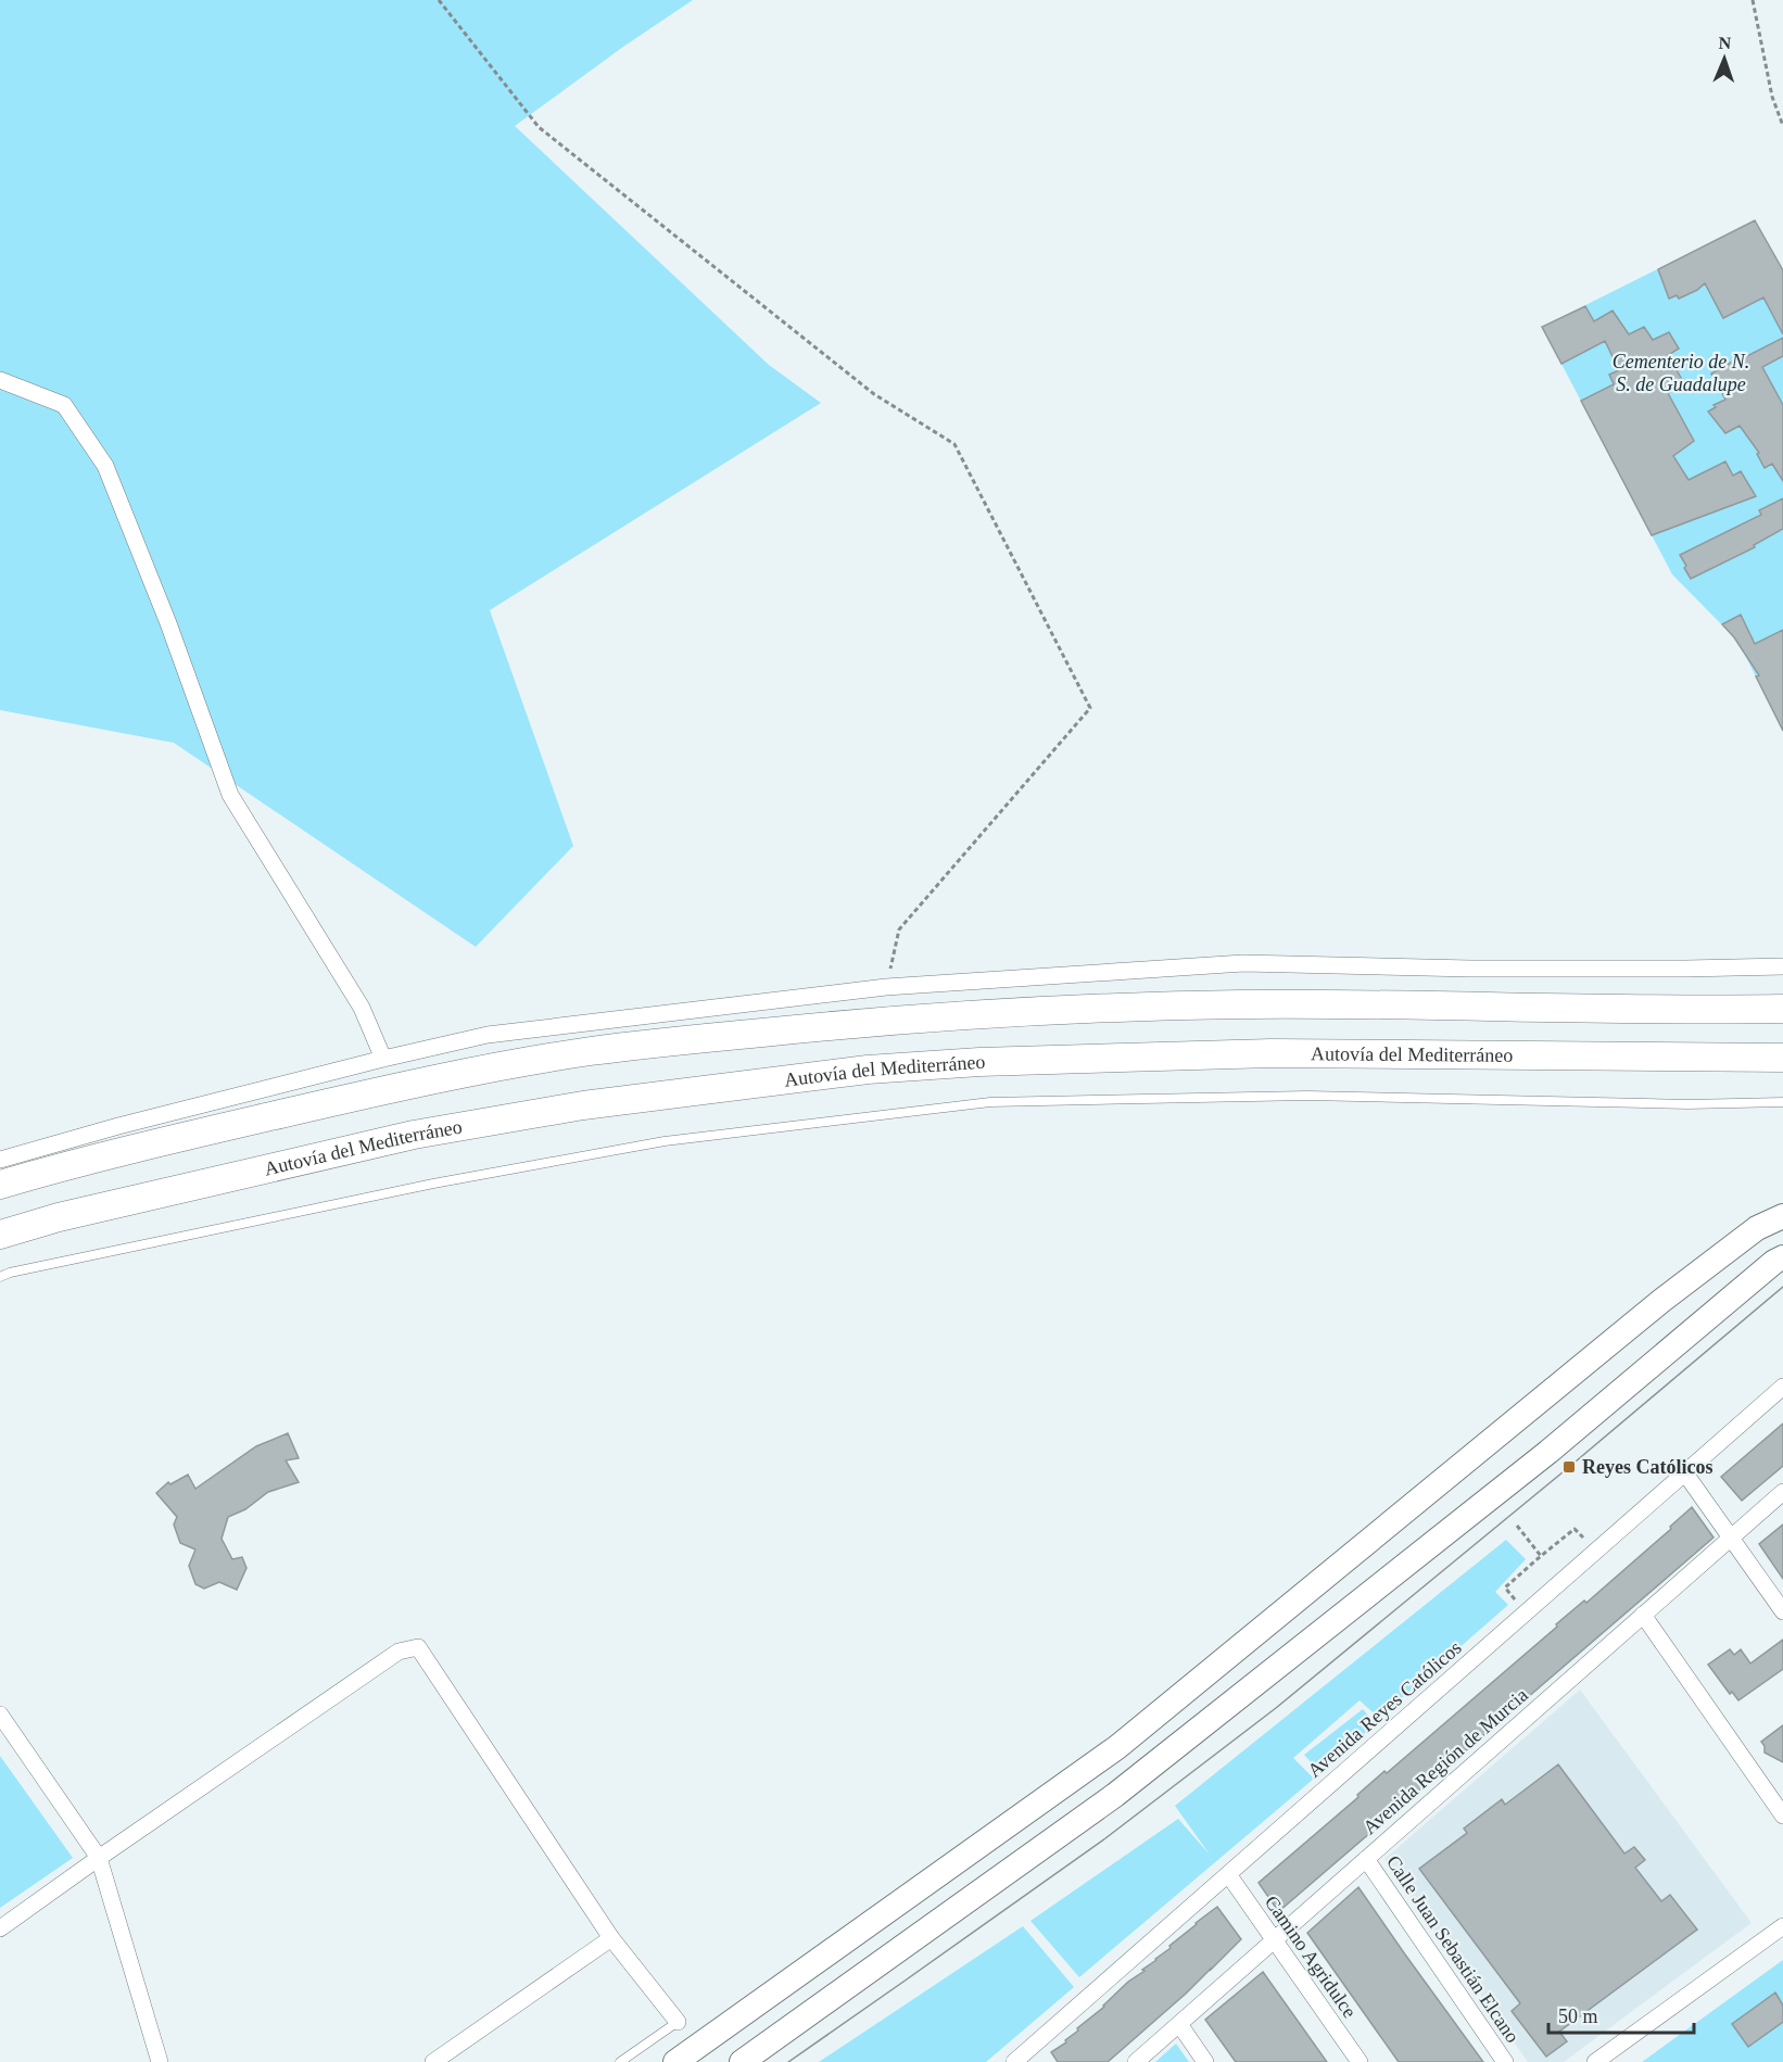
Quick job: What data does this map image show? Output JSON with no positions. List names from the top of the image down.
{
  "streets": {
    "highway": ["Autovía del Mediterráneo"],
    "street": [
      "Avenida Reyes Católicos",
      "Avenida Región de Murcia",
      "Calle Juan Sebastián Elcano",
      "Camino Agridulce"
    ]
  },
  "crossings": [
    ["Avenida Reyes Católicos", "Camino Agridulce"],
    ["Avenida Región de Murcia", "Calle Juan Sebastián Elcano"],
    ["Avenida Región de Murcia", "Camino Agridulce"]
  ],
  "parks": ["Cementerio de N. S. de Guadalupe"],
  "places": {
    "transit": ["Reyes Católicos"]
  },
  "scale_bar": "50 m",
  "north": "top"
}
